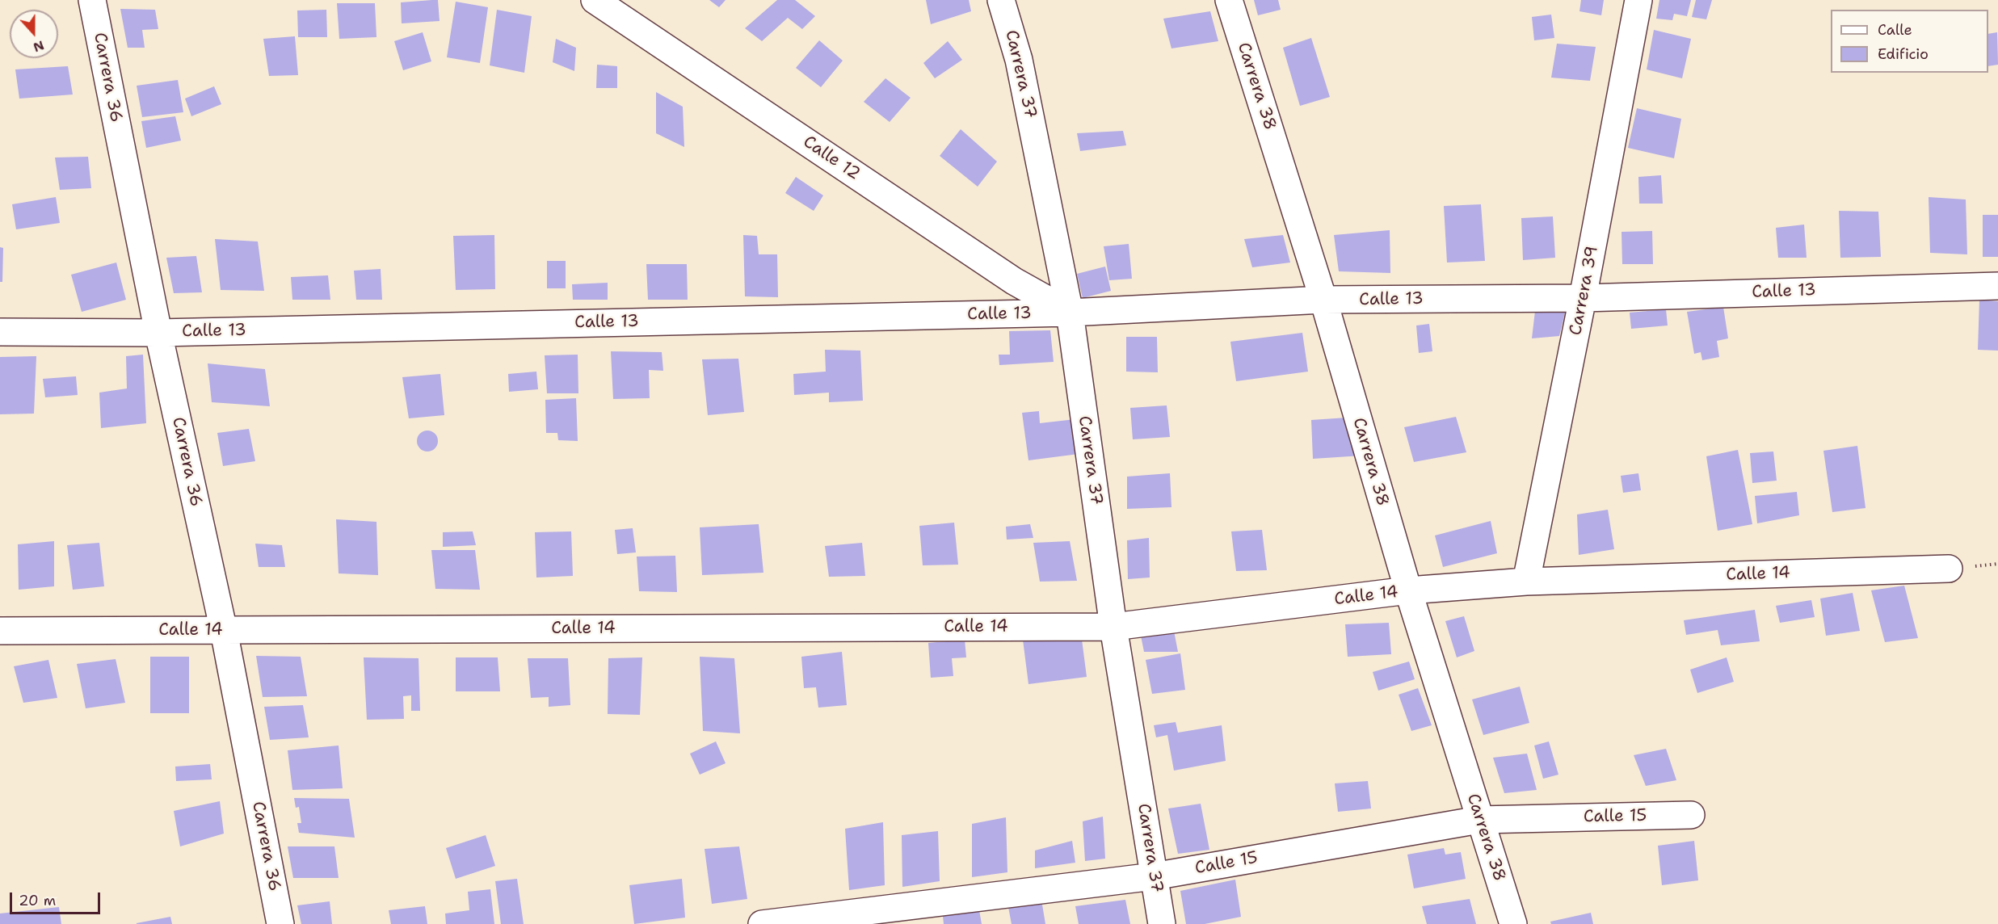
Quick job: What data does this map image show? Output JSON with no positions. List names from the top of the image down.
{
  "streets": {
    "street": [
      "Carrera 37",
      "Carrera 36",
      "Carrera 38",
      "Calle 12",
      "Carrera 39",
      "Calle 13",
      "Calle 14",
      "Calle 15"
    ]
  },
  "crossings": [
    ["Carrera 37", "Calle 12"],
    ["Carrera 37", "Calle 13"],
    ["Carrera 37", "Calle 14"],
    ["Carrera 37", "Calle 15"],
    ["Carrera 36", "Calle 13"],
    ["Carrera 36", "Calle 14"],
    ["Carrera 38", "Calle 13"],
    ["Carrera 38", "Calle 14"],
    ["Carrera 38", "Calle 15"],
    ["Calle 12", "Calle 13"],
    ["Carrera 39", "Calle 13"],
    ["Carrera 39", "Calle 14"]
  ],
  "legend": ["Calle", "Edificio"],
  "scale_bar": "20 m",
  "north": "bottom"
}
